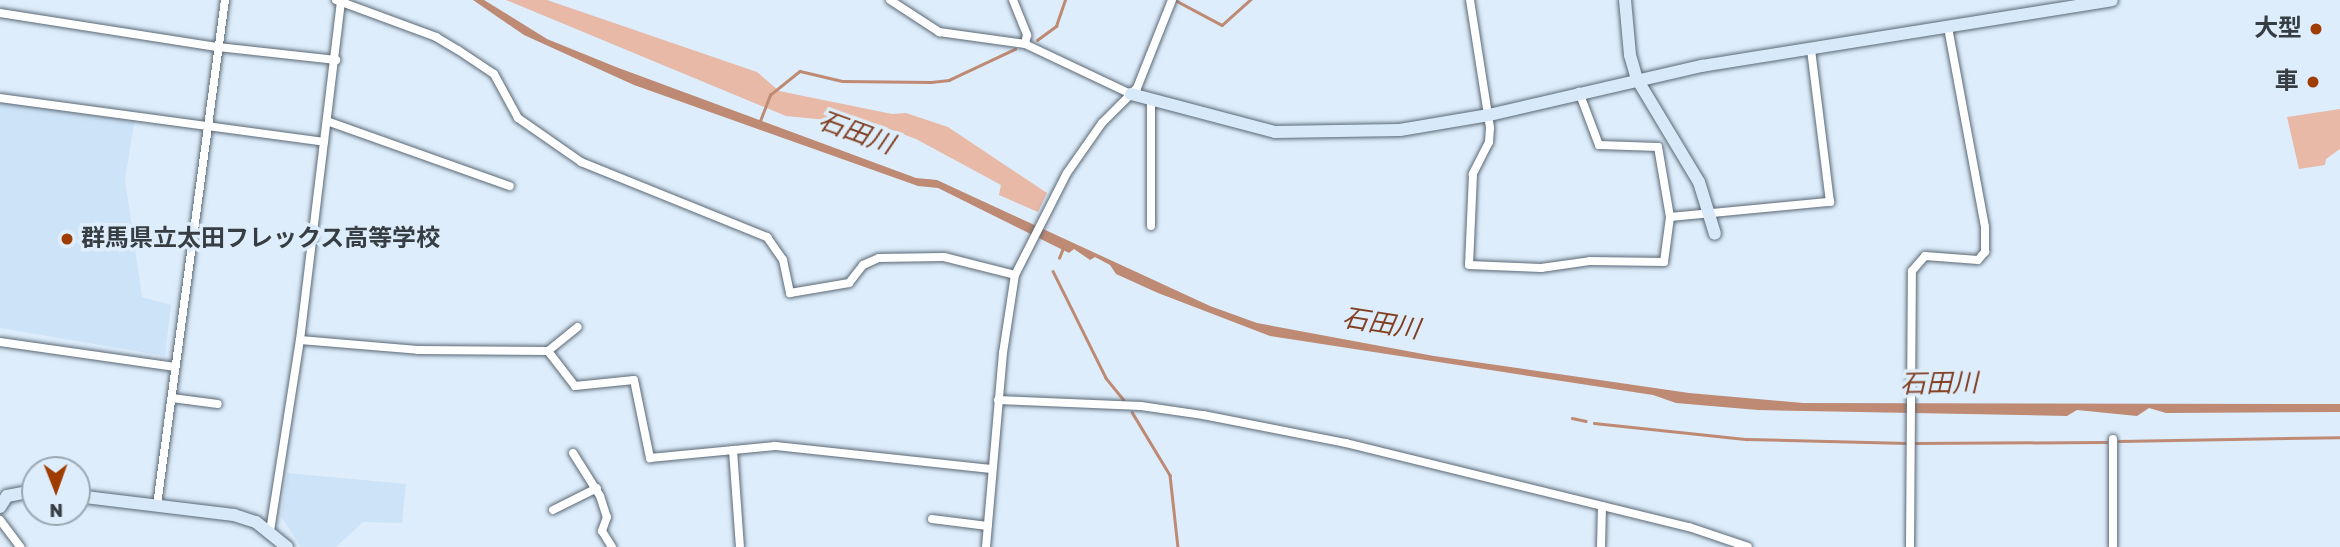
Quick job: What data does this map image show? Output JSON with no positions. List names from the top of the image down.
{
  "water": ["石田川"],
  "places": ["大型", "車", "群馬県立太田フレックス高等学校"],
  "north": "bottom"
}
